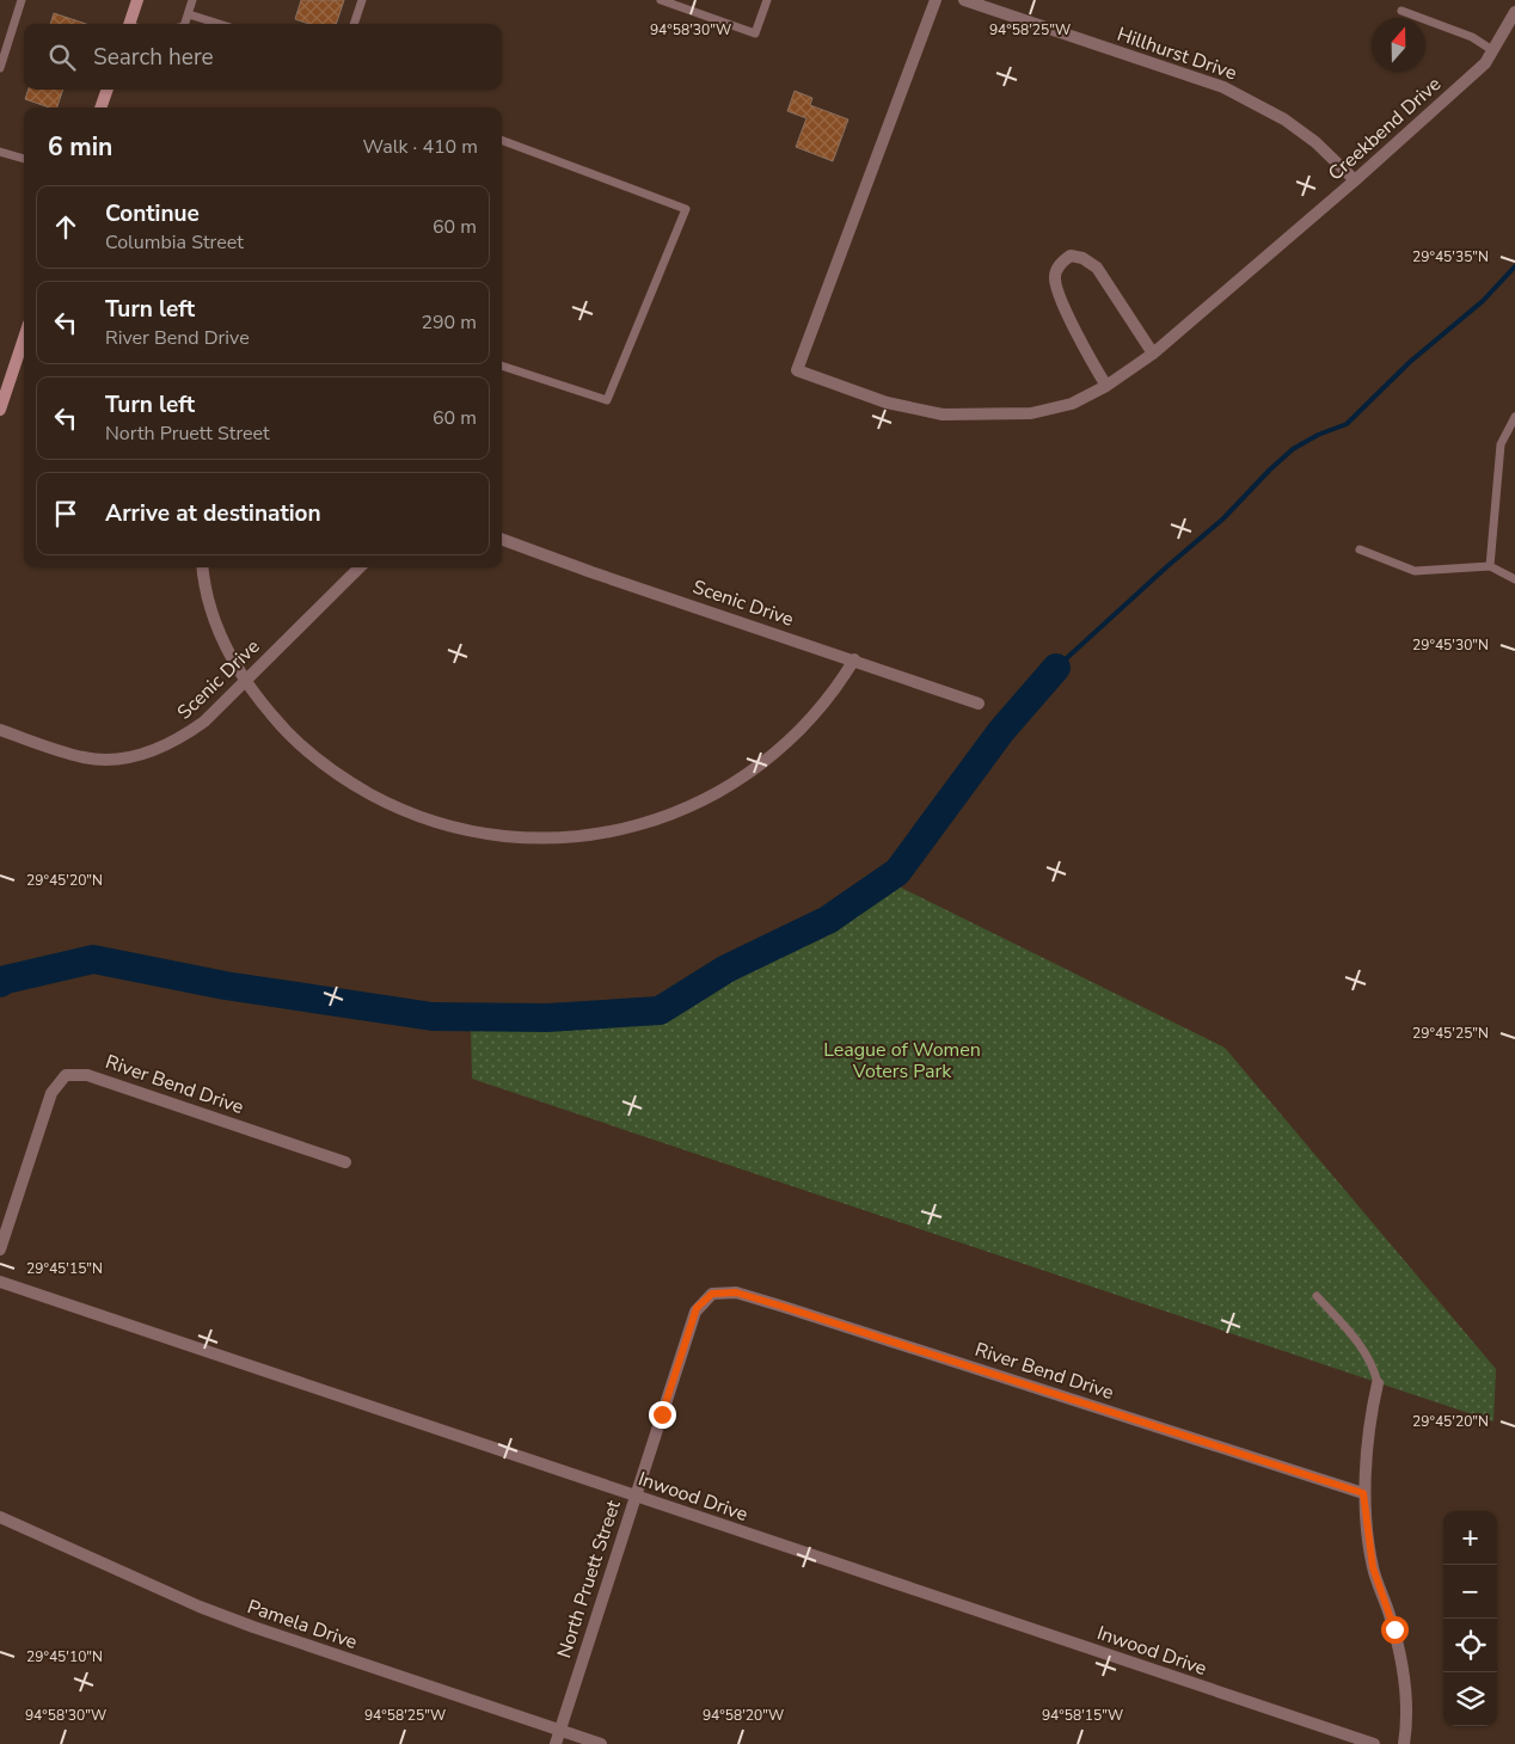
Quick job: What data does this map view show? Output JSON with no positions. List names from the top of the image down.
{
  "streets": {
    "street": [
      "Hillhurst Drive",
      "Creekbend Drive",
      "Scenic Drive",
      "River Bend Drive",
      "Inwood Drive",
      "North Pruett Street",
      "Pamela Drive"
    ]
  },
  "crossings": [
    ["Hillhurst Drive", "Creekbend Drive"],
    ["River Bend Drive", "North Pruett Street"],
    ["Inwood Drive", "North Pruett Street"],
    ["North Pruett Street", "Pamela Drive"]
  ],
  "parks": ["League of Women Voters Park"],
  "north": "top",
  "page": {
    "search": "Search here",
    "heading": ["6 min", "Walk · 410 m"],
    "list": [
      ["Continue", "Columbia Street", "60 m"],
      ["Turn left", "River Bend Drive", "290 m"],
      ["Turn left", "North Pruett Street", "60 m"],
      "Arrive at destination"
    ],
    "map_buttons": ["+", "−"]
  },
  "coordinates": [
    "94°58'30\"W",
    "94°58'25\"W",
    "29°45'35\"N",
    "29°45'30\"N",
    "29°45'20\"N",
    "29°45'25\"N",
    "29°45'15\"N",
    "29°45'10\"N",
    "94°58'20\"W",
    "94°58'15\"W"
  ]
}
